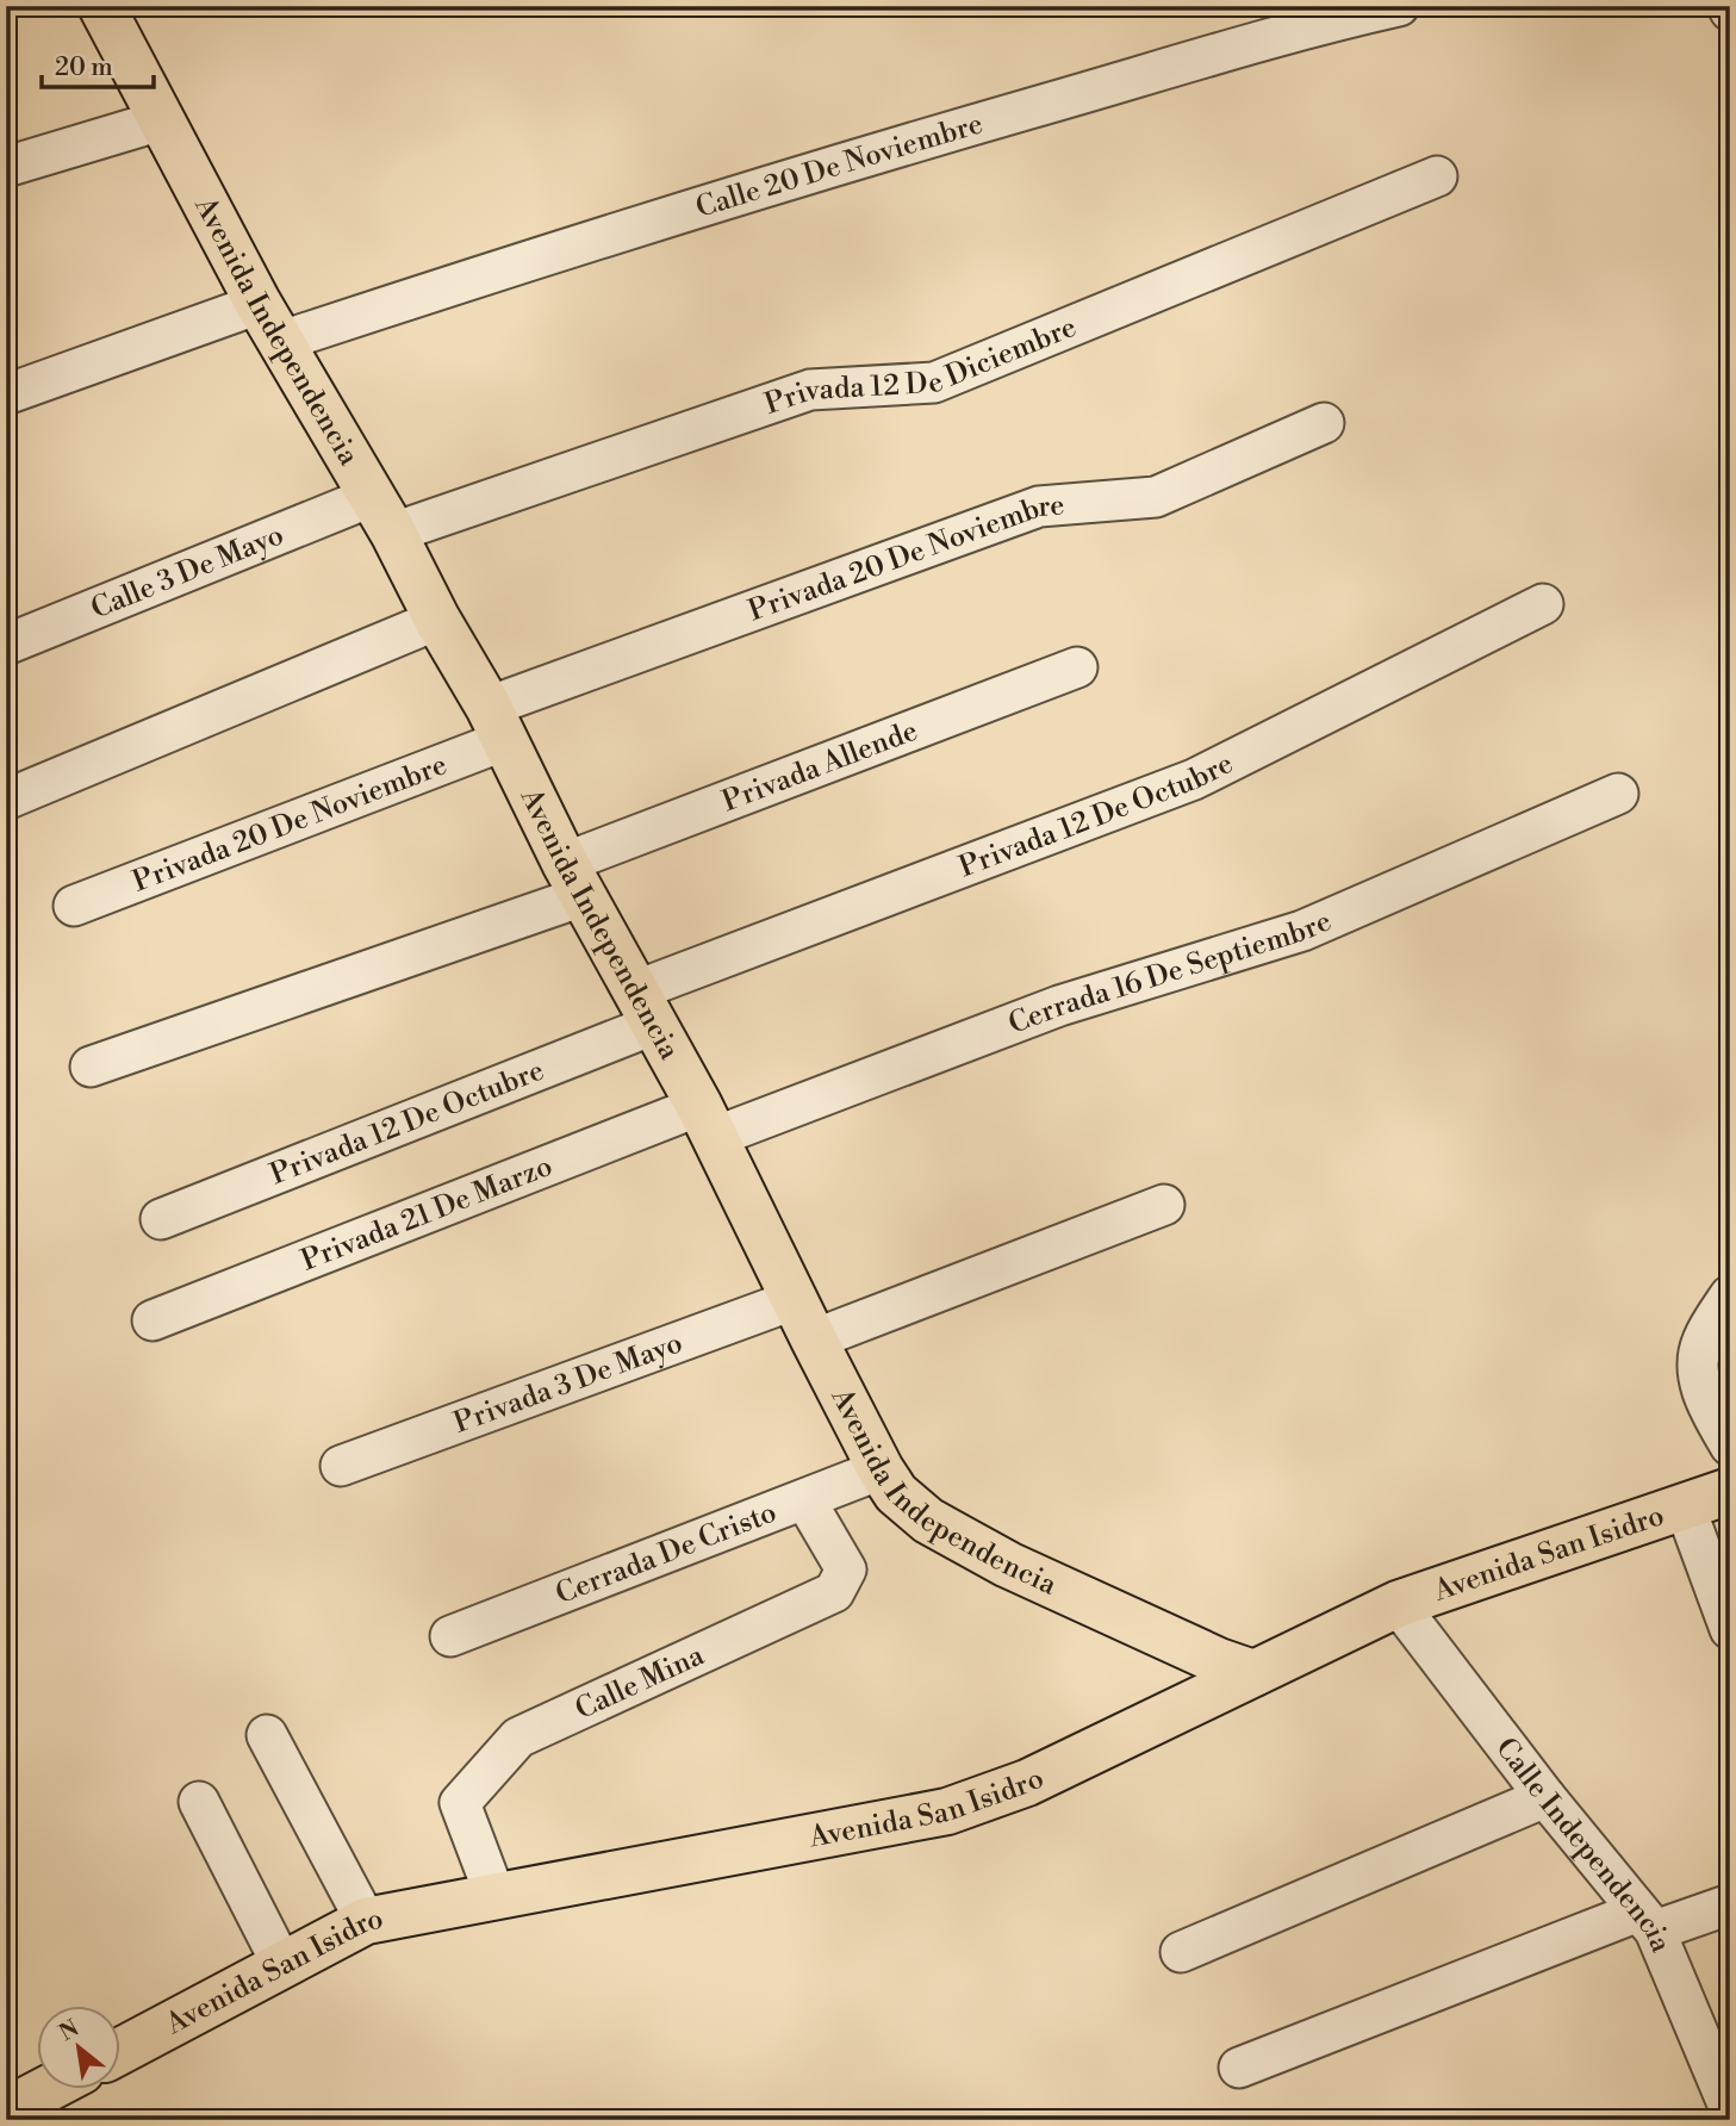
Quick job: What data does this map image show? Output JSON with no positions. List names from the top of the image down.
{
  "streets": {
    "main road": ["Avenida Independencia", "Avenida San Isidro"],
    "street": [
      "Calle 20 De Noviembre",
      "Privada 12 De Diciembre",
      "Privada 20 De Noviembre",
      "Calle 3 De Mayo",
      "Privada Allende",
      "Privada 12 De Octubre",
      "Cerrada 16 De Septiembre",
      "Privada 21 De Marzo",
      "Privada 3 De Mayo",
      "Cerrada De Cristo",
      "Calle Mina",
      "Calle Independencia"
    ]
  },
  "crossings": [
    ["Calle 20 De Noviembre", "Avenida Independencia"],
    ["Avenida Independencia", "Privada 12 De Diciembre"],
    ["Avenida Independencia", "Privada 20 De Noviembre"],
    ["Avenida Independencia", "Calle 3 De Mayo"],
    ["Avenida Independencia", "Privada Allende"],
    ["Avenida Independencia", "Privada 12 De Octubre"],
    ["Avenida Independencia", "Cerrada 16 De Septiembre"],
    ["Avenida Independencia", "Privada 21 De Marzo"],
    ["Avenida Independencia", "Privada 3 De Mayo"],
    ["Avenida Independencia", "Avenida San Isidro"],
    ["Avenida Independencia", "Cerrada De Cristo"],
    ["Privada 12 De Diciembre", "Calle 3 De Mayo"],
    ["Cerrada 16 De Septiembre", "Privada 21 De Marzo"],
    ["Avenida San Isidro", "Calle Mina"],
    ["Avenida San Isidro", "Calle Independencia"],
    ["Cerrada De Cristo", "Calle Mina"]
  ],
  "scale_bar": "20 m",
  "north": "top left"
}
